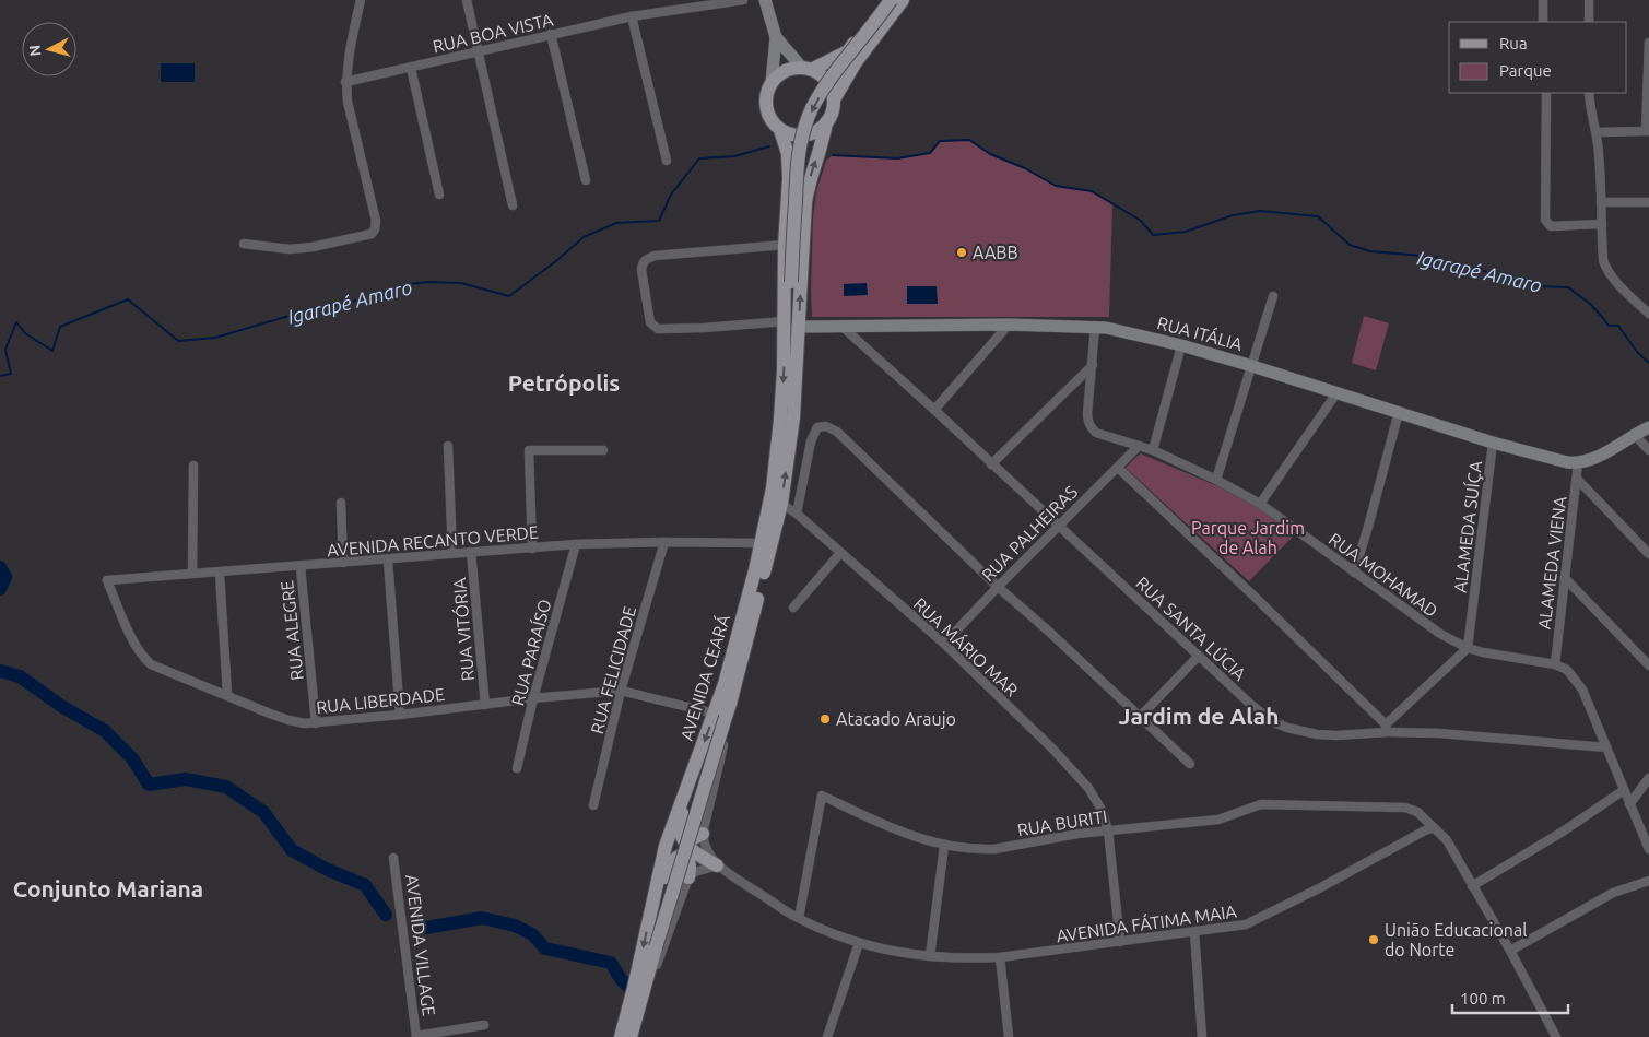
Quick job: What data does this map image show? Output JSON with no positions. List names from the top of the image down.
{
  "streets": {
    "main road": ["AVENIDA CEARÁ"],
    "street": [
      "RUA BOA VISTA",
      "RUA ITÁLIA",
      "ALAMEDA SUÍÇA",
      "RUA PALHEIRAS",
      "AVENIDA RECANTO VERDE",
      "ALAMEDA VIENA",
      "RUA MOHAMAD",
      "RUA SANTA LÚCIA",
      "RUA VITÓRIA",
      "RUA ALEGRE",
      "RUA MÁRIO MAR",
      "RUA PARAÍSO",
      "RUA FELICIDADE",
      "RUA LIBERDADE",
      "RUA BURITI",
      "AVENIDA FÁTIMA MAIA",
      "AVENIDA VILLAGE"
    ]
  },
  "crossings": [
    ["RUA ITÁLIA", "ALAMEDA SUÍÇA"],
    ["RUA ITÁLIA", "ALAMEDA VIENA"],
    ["RUA ITÁLIA", "RUA MOHAMAD"],
    ["RUA ITÁLIA", "RUA SANTA LÚCIA"],
    ["RUA ITÁLIA", "AVENIDA CEARÁ"],
    ["ALAMEDA SUÍÇA", "RUA MOHAMAD"],
    ["RUA PALHEIRAS", "RUA MOHAMAD"],
    ["RUA PALHEIRAS", "RUA SANTA LÚCIA"],
    ["RUA PALHEIRAS", "RUA MÁRIO MAR"],
    ["AVENIDA RECANTO VERDE", "RUA VITÓRIA"],
    ["AVENIDA RECANTO VERDE", "RUA ALEGRE"],
    ["AVENIDA RECANTO VERDE", "RUA PARAÍSO"],
    ["AVENIDA RECANTO VERDE", "RUA FELICIDADE"],
    ["AVENIDA RECANTO VERDE", "AVENIDA CEARÁ"],
    ["AVENIDA RECANTO VERDE", "RUA LIBERDADE"],
    ["ALAMEDA VIENA", "RUA MOHAMAD"],
    ["RUA VITÓRIA", "RUA LIBERDADE"],
    ["RUA ALEGRE", "RUA LIBERDADE"],
    ["RUA MÁRIO MAR", "AVENIDA CEARÁ"],
    ["RUA MÁRIO MAR", "RUA BURITI"],
    ["RUA MÁRIO MAR", "AVENIDA FÁTIMA MAIA"],
    ["RUA PARAÍSO", "RUA LIBERDADE"],
    ["RUA FELICIDADE", "RUA LIBERDADE"],
    ["AVENIDA CEARÁ", "RUA LIBERDADE"],
    ["RUA BURITI", "AVENIDA FÁTIMA MAIA"]
  ],
  "districts": ["Petrópolis", "Jardim de Alah", "Conjunto Mariana"],
  "water": ["Igarapé Amaro"],
  "parks": ["Parque Jardim de Alah"],
  "places": ["AABB", "Atacado Araujo", "União Educacional do Norte"],
  "legend": ["Rua", "Parque"],
  "scale_bar": "100 m",
  "north": "left"
}
